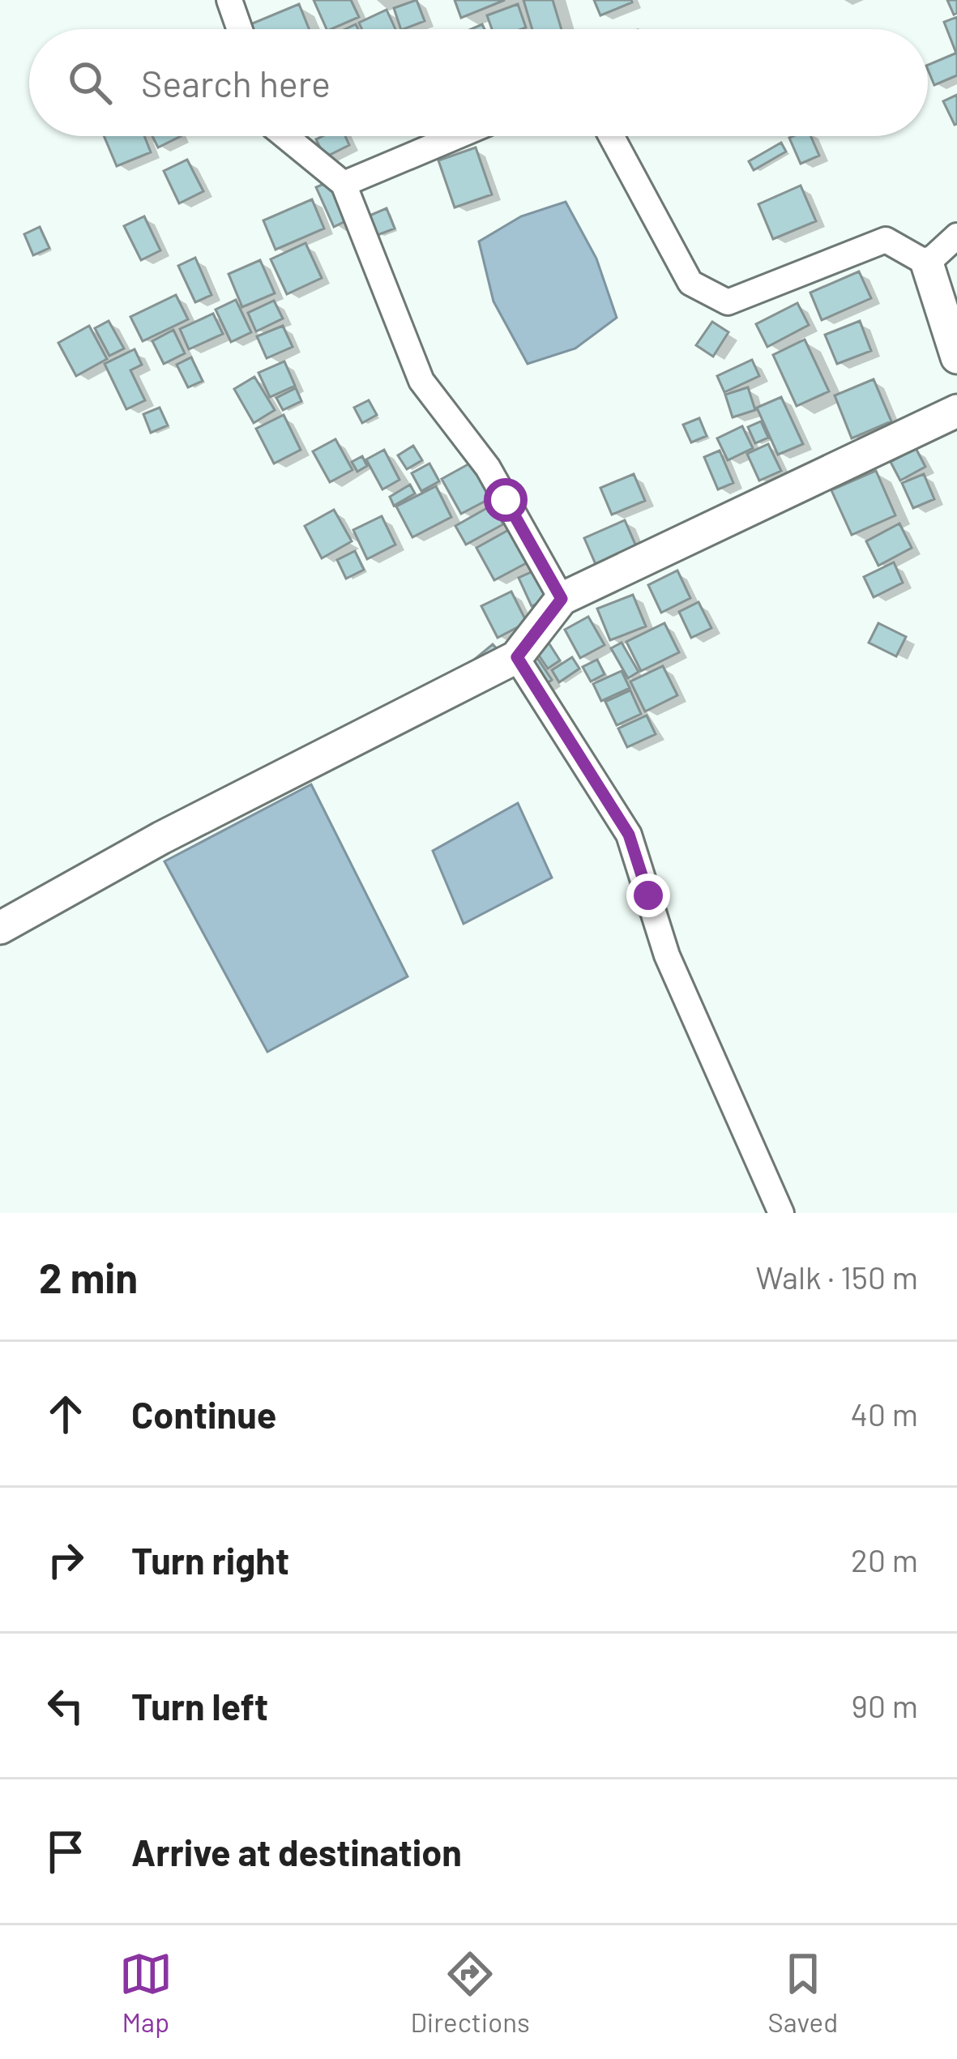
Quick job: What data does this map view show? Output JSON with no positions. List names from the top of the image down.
{
  "page": {
    "search": "Search here",
    "heading": ["2 min", "Walk · 150 m"],
    "list": [
      ["Continue", "40 m"],
      ["Turn right", "20 m"],
      ["Turn left", "90 m"],
      "Arrive at destination"
    ],
    "nav": ["Map", "Directions", "Saved"]
  }
}
